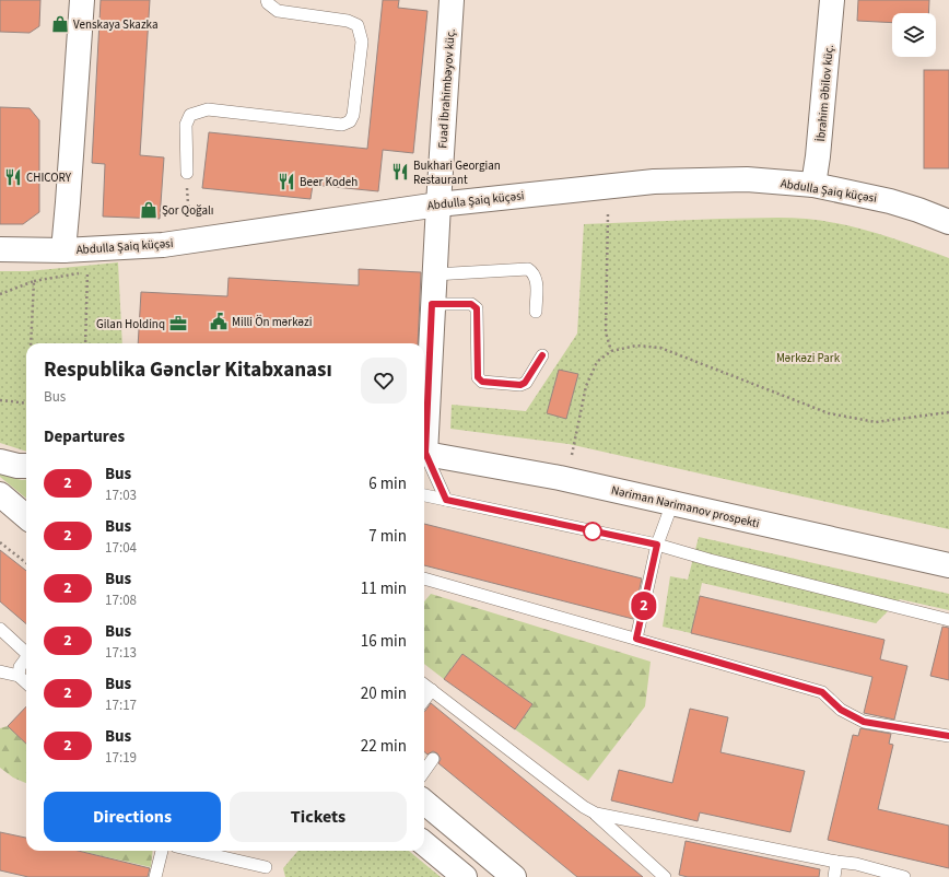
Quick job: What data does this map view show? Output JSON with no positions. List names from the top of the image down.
{
  "streets": {
    "main road": [
      "Fuad İbrahimbəyov küç.",
      "İbrahim Əbilov küç.",
      "Abdulla Şaiq küçəsi",
      "Nəriman Nərimanov prospekti"
    ]
  },
  "crossings": [
    ["Fuad İbrahimbəyov küç.", "Abdulla Şaiq küçəsi"],
    ["İbrahim Əbilov küç.", "Abdulla Şaiq küçəsi"]
  ],
  "parks": ["Mərkəzi Park"],
  "places": {
    "shop": ["Venskaya Skazka", "Şor Qoğalı"],
    "restaurant": ["Bukhari Georgian Restaurant", "CHICORY", "Beer Kodeh"],
    "public building": ["Milli Ön mərkəzi"],
    "office": ["Gilan Holdinq"]
  },
  "lines": ["bus line 2"],
  "page": {
    "on_map": "2",
    "heading": [
      ["Respublika Gənclər Kitabxanası", "Bus"],
      "Departures"
    ],
    "list": [
      {
        "mark": "2",
        "name": "Bus",
        "note": "17:03",
        "value": "6 min"
      },
      {
        "mark": "2",
        "name": "Bus",
        "note": "17:04",
        "value": "7 min"
      },
      {
        "mark": "2",
        "name": "Bus",
        "note": "17:08",
        "value": "11 min"
      },
      {
        "mark": "2",
        "name": "Bus",
        "note": "17:13",
        "value": "16 min"
      },
      {
        "mark": "2",
        "name": "Bus",
        "note": "17:17",
        "value": "20 min"
      },
      {
        "mark": "2",
        "name": "Bus",
        "note": "17:19",
        "value": "22 min"
      }
    ],
    "buttons": ["Directions", "Tickets"]
  }
}
